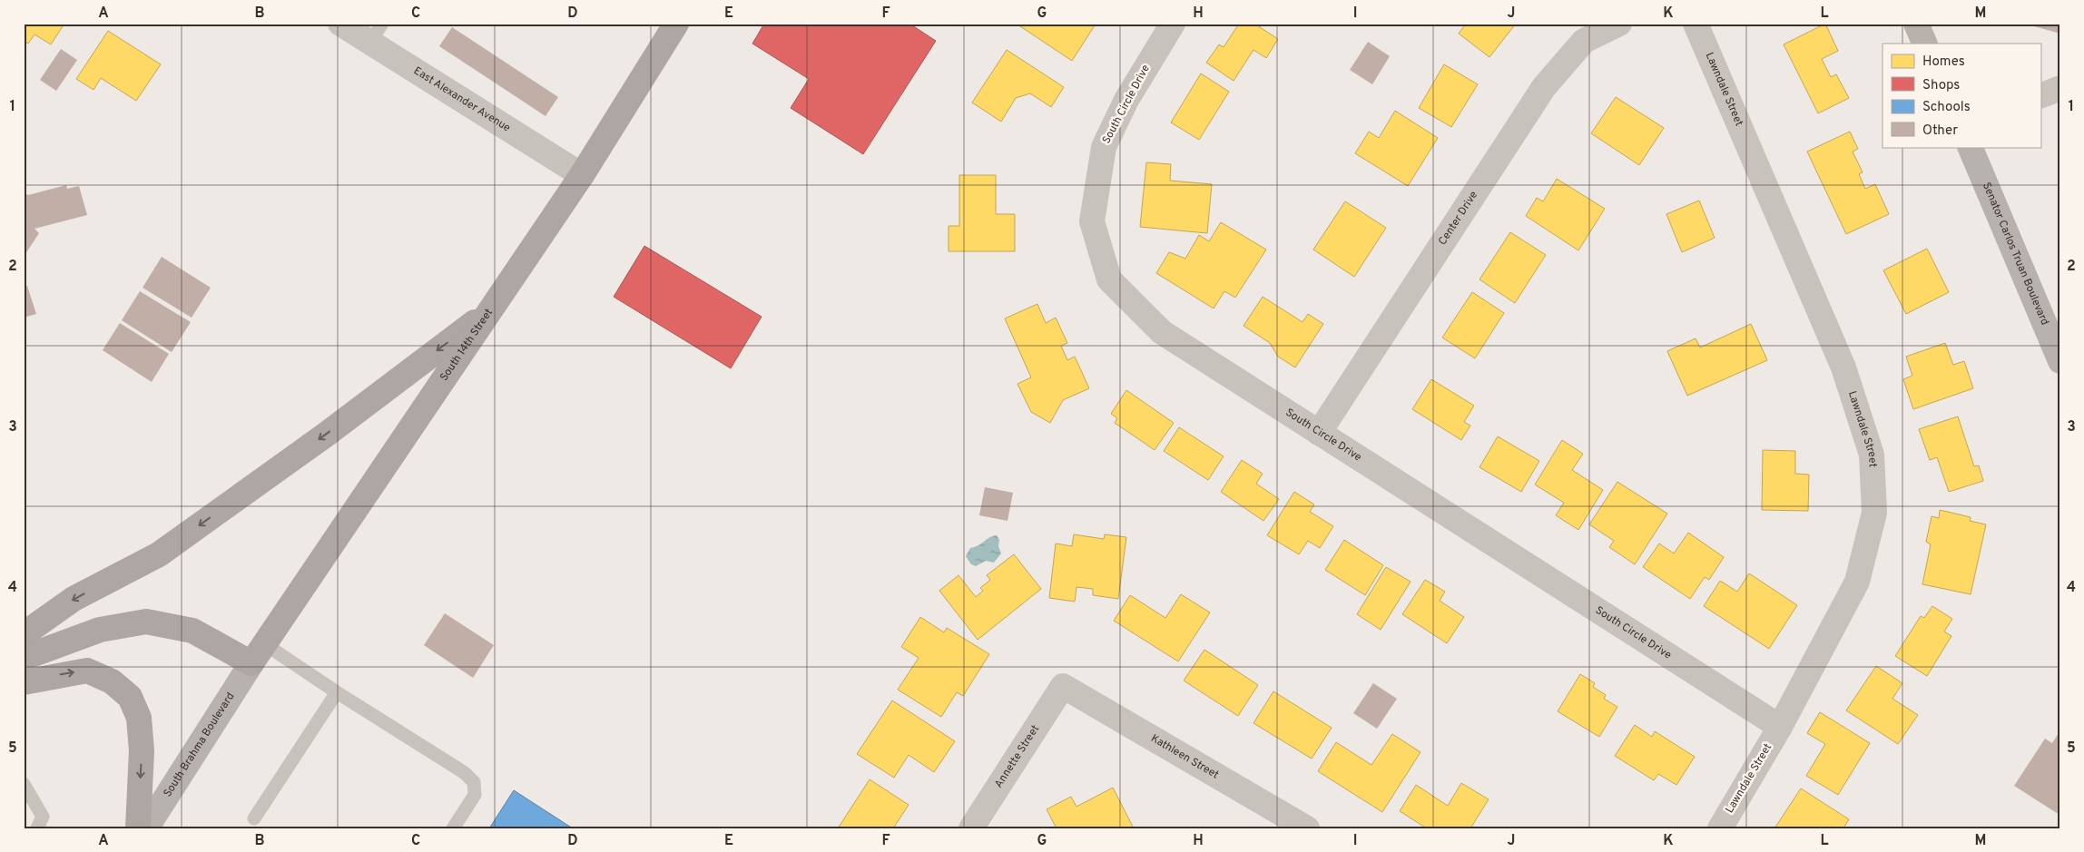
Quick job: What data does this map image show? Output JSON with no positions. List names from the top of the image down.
{
  "streets": {
    "main road": ["Senator Carlos Truan Boulevard", "South 14th Street", "South Brahma Boulevard"],
    "street": [
      "Lawndale Street",
      "East Alexander Avenue",
      "South Circle Drive",
      "Center Drive",
      "Annette Street",
      "Kathleen Street"
    ]
  },
  "crossings": [
    ["Lawndale Street", "South Circle Drive"],
    ["East Alexander Avenue", "South 14th Street"],
    ["South Circle Drive", "Center Drive"],
    ["South 14th Street", "South Brahma Boulevard"],
    ["Annette Street", "Kathleen Street"]
  ],
  "legend": [
    "Homes",
    "Shops",
    "Schools",
    "Other"
  ],
  "grid": {
    "columns": [
      "A",
      "B",
      "C",
      "D",
      "E",
      "F",
      "G",
      "H",
      "I",
      "J",
      "K",
      "L",
      "M"
    ],
    "rows": [
      "1",
      "2",
      "3",
      "4",
      "5"
    ]
  }
}
